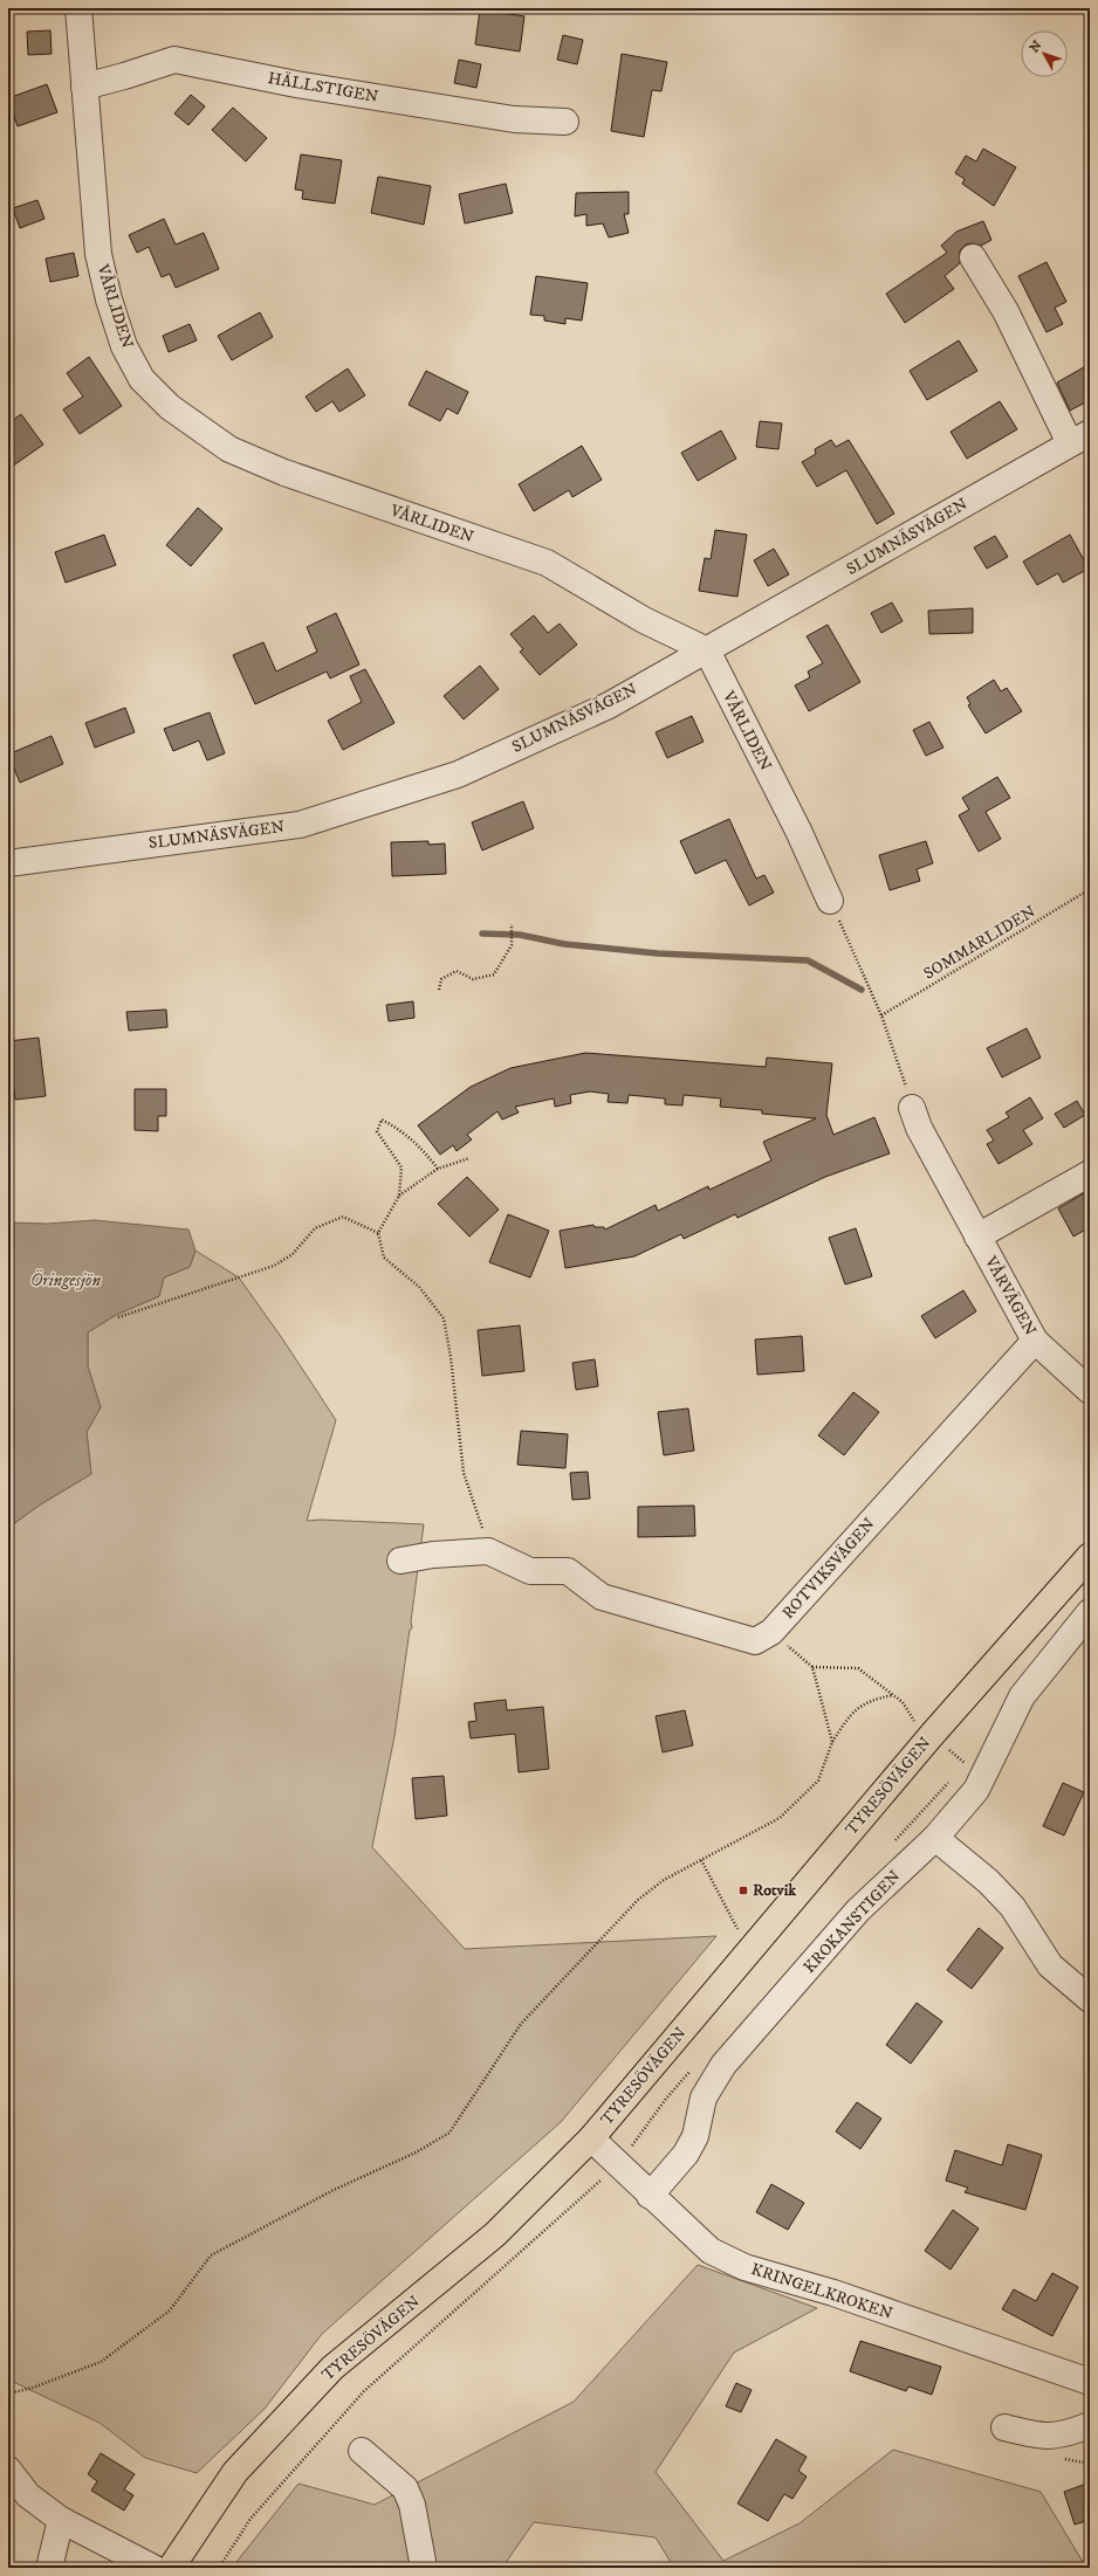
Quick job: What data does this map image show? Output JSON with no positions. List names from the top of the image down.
{
  "streets": {
    "main road": ["TYRESÖVÄGEN"],
    "street": [
      "HÄLLSTIGEN",
      "VÅRLIDEN",
      "SLUMNÄSVÄGEN",
      "VÅRVÄGEN",
      "ROTVIKSVÄGEN",
      "KROKANSTIGEN",
      "KRINGELKROKEN"
    ],
    "path": ["SOMMARLIDEN"]
  },
  "crossings": [
    ["HÄLLSTIGEN", "VÅRLIDEN"],
    ["VÅRLIDEN", "SLUMNÄSVÄGEN"],
    ["VÅRVÄGEN", "ROTVIKSVÄGEN"],
    ["TYRESÖVÄGEN", "KRINGELKROKEN"],
    ["KROKANSTIGEN", "KRINGELKROKEN"]
  ],
  "water": ["Öringesjön"],
  "places": {
    "transit": ["Rotvik"]
  },
  "north": "top left"
}
